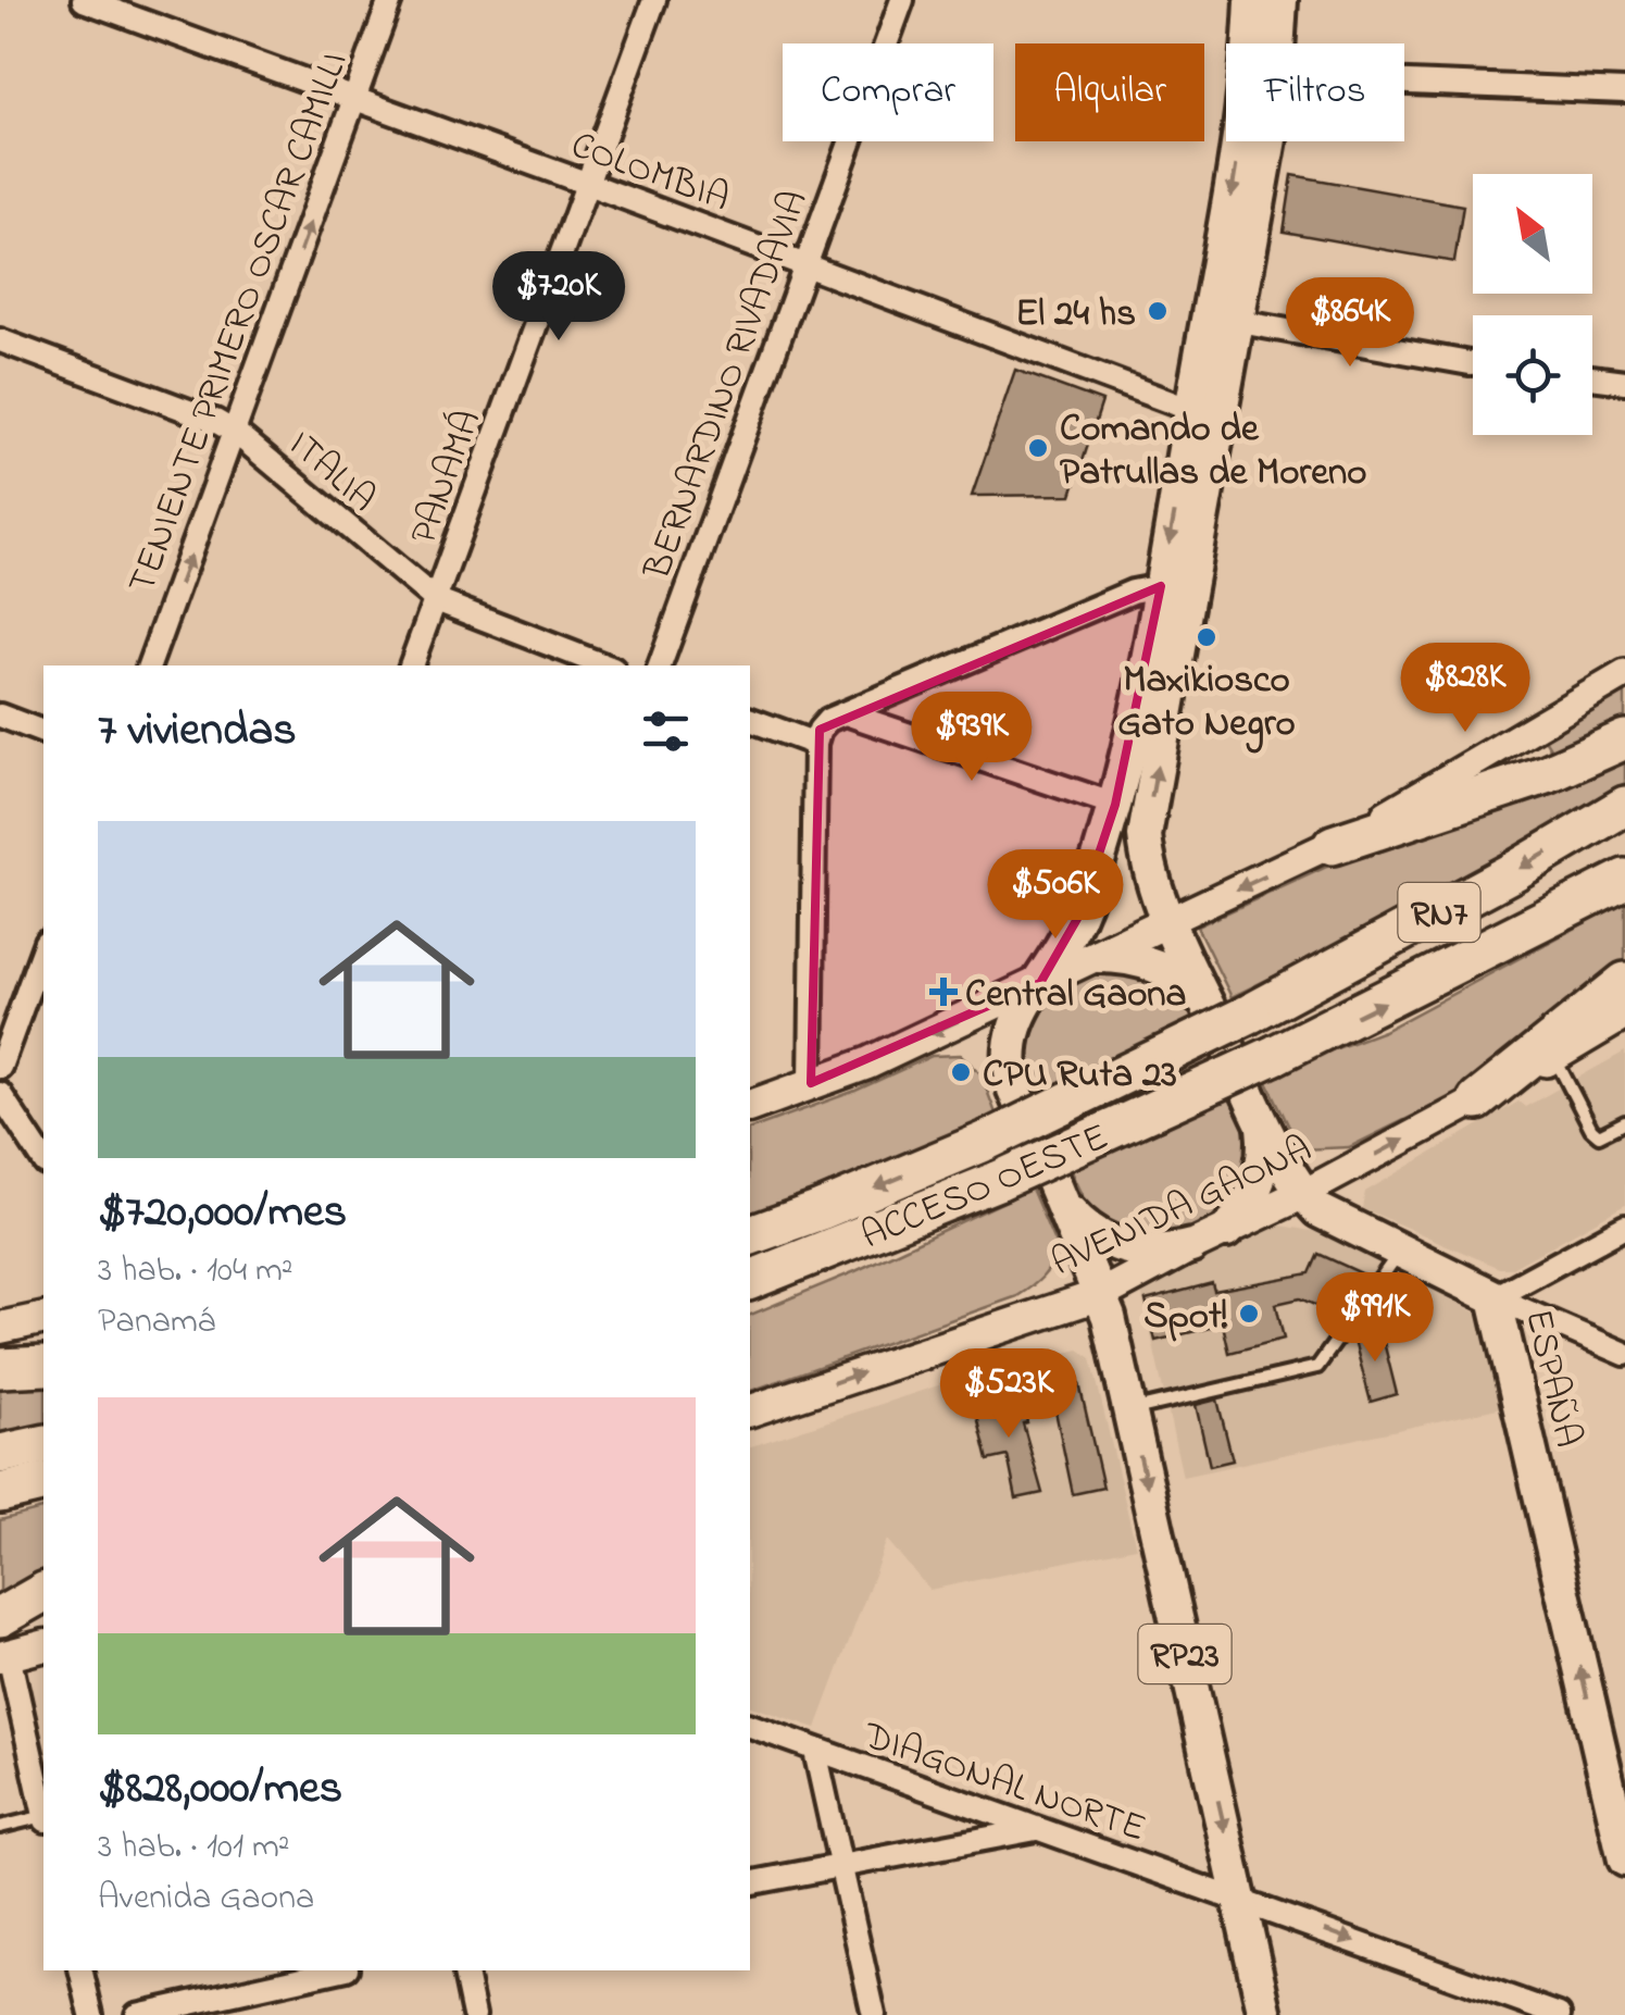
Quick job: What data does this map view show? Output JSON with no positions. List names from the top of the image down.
{
  "streets": {
    "highway": ["RN7", "ACCESO OESTE"],
    "main road": ["AVENIDA GAONA", "ESPAÑA", "RP23"],
    "street": [
      "COLOMBIA",
      "TENIENTE PRIMERO OSCAR CAMILLI",
      "BERNARDINO RIVADAVIA",
      "ITALIA",
      "PANAMÁ",
      "DIAGONAL NORTE"
    ]
  },
  "crossings": [
    ["COLOMBIA", "TENIENTE PRIMERO OSCAR CAMILLI"],
    ["COLOMBIA", "BERNARDINO RIVADAVIA"],
    ["COLOMBIA", "PANAMÁ"],
    ["COLOMBIA", "RP23"],
    ["TENIENTE PRIMERO OSCAR CAMILLI", "ITALIA"],
    ["ITALIA", "PANAMÁ"],
    ["AVENIDA GAONA", "RP23"],
    ["RP23", "DIAGONAL NORTE"]
  ],
  "one_way": [
    "TENIENTE PRIMERO OSCAR CAMILLI",
    "AVENIDA GAONA",
    "ESPAÑA",
    "DIAGONAL NORTE"
  ],
  "places": {
    "other": [
      "El 24 hs",
      "Comando de Patrullas de Moreno",
      "Maxikiosco Gato Negro",
      "CPU Ruta 23",
      "Spot!"
    ],
    "health": ["Central Gaona"]
  },
  "north": "top left",
  "page": {
    "chip": ["Comprar", "Alquilar", "Filtros"],
    "price": [
      "$720K",
      "$864K",
      "$828K",
      "$939K",
      "$506K",
      "$991K",
      "$523K"
    ],
    "heading": "7 viviendas",
    "list": [
      {
        "name": "$720,000/mes",
        "note": "3 hab. · 104 m² · Panamá"
      },
      {
        "name": "$828,000/mes",
        "note": "3 hab. · 101 m² · Avenida Gaona"
      }
    ]
  }
}
